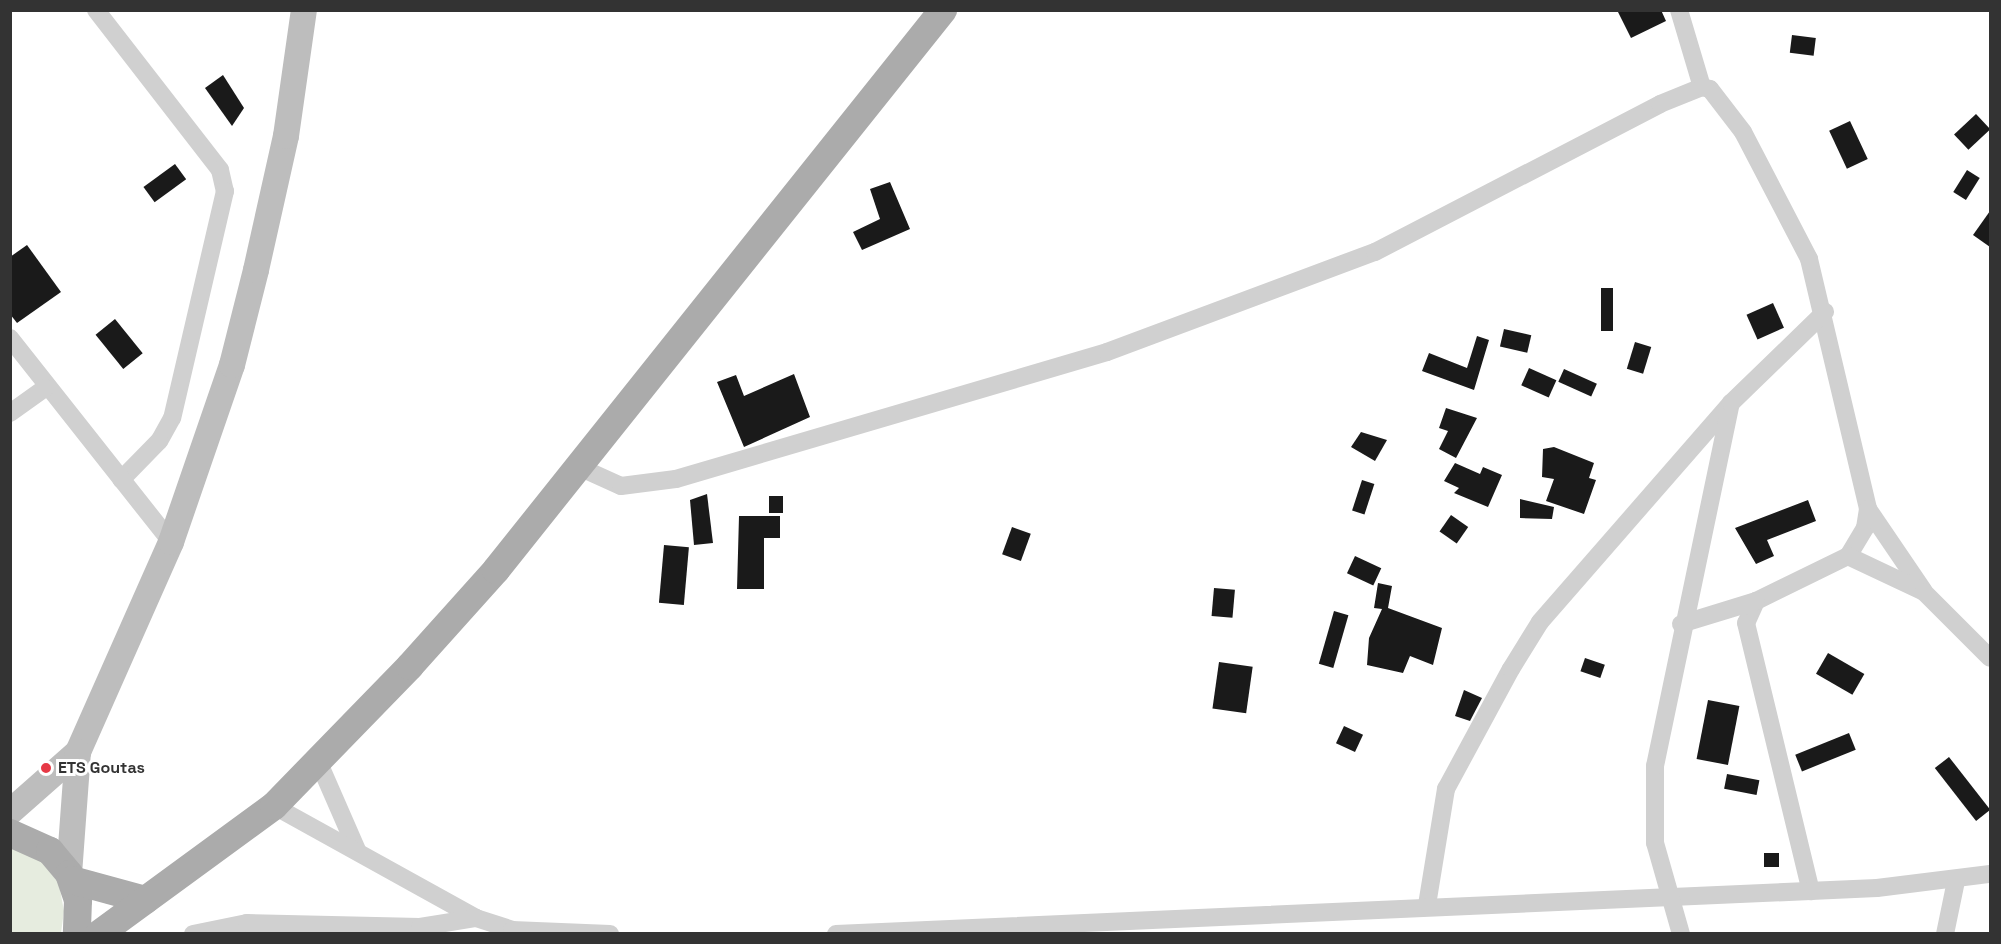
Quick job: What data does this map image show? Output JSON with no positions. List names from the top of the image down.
{
  "places": ["ETS Goutas"]
}
